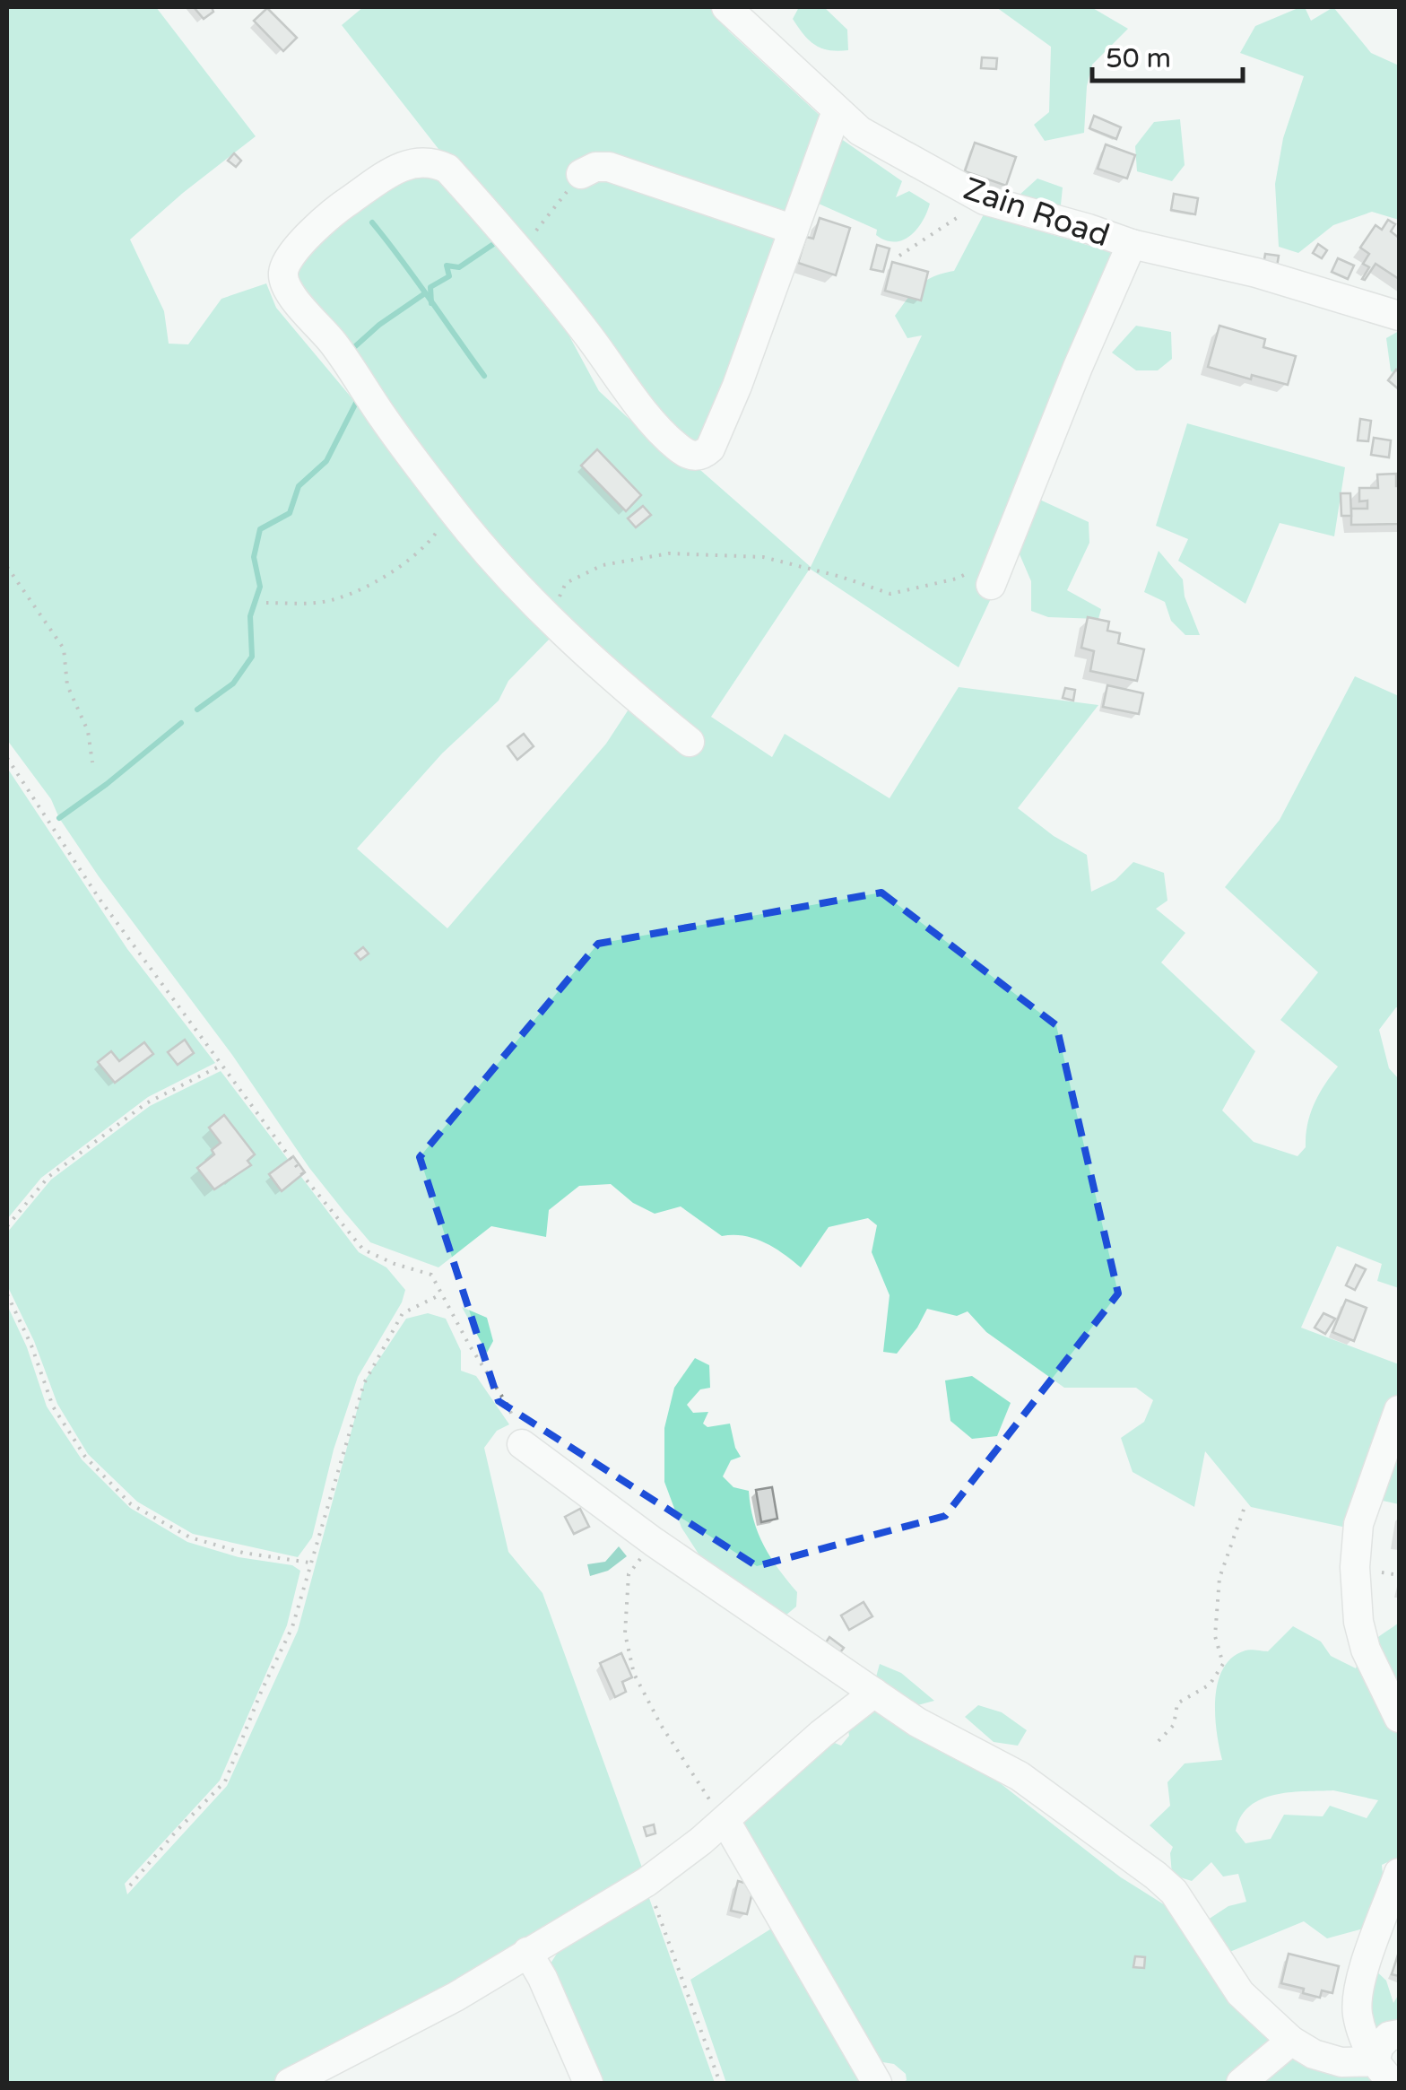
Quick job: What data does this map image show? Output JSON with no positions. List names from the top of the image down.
{
  "streets": {
    "street": ["Zain Road"]
  },
  "scale_bar": "50 m"
}
